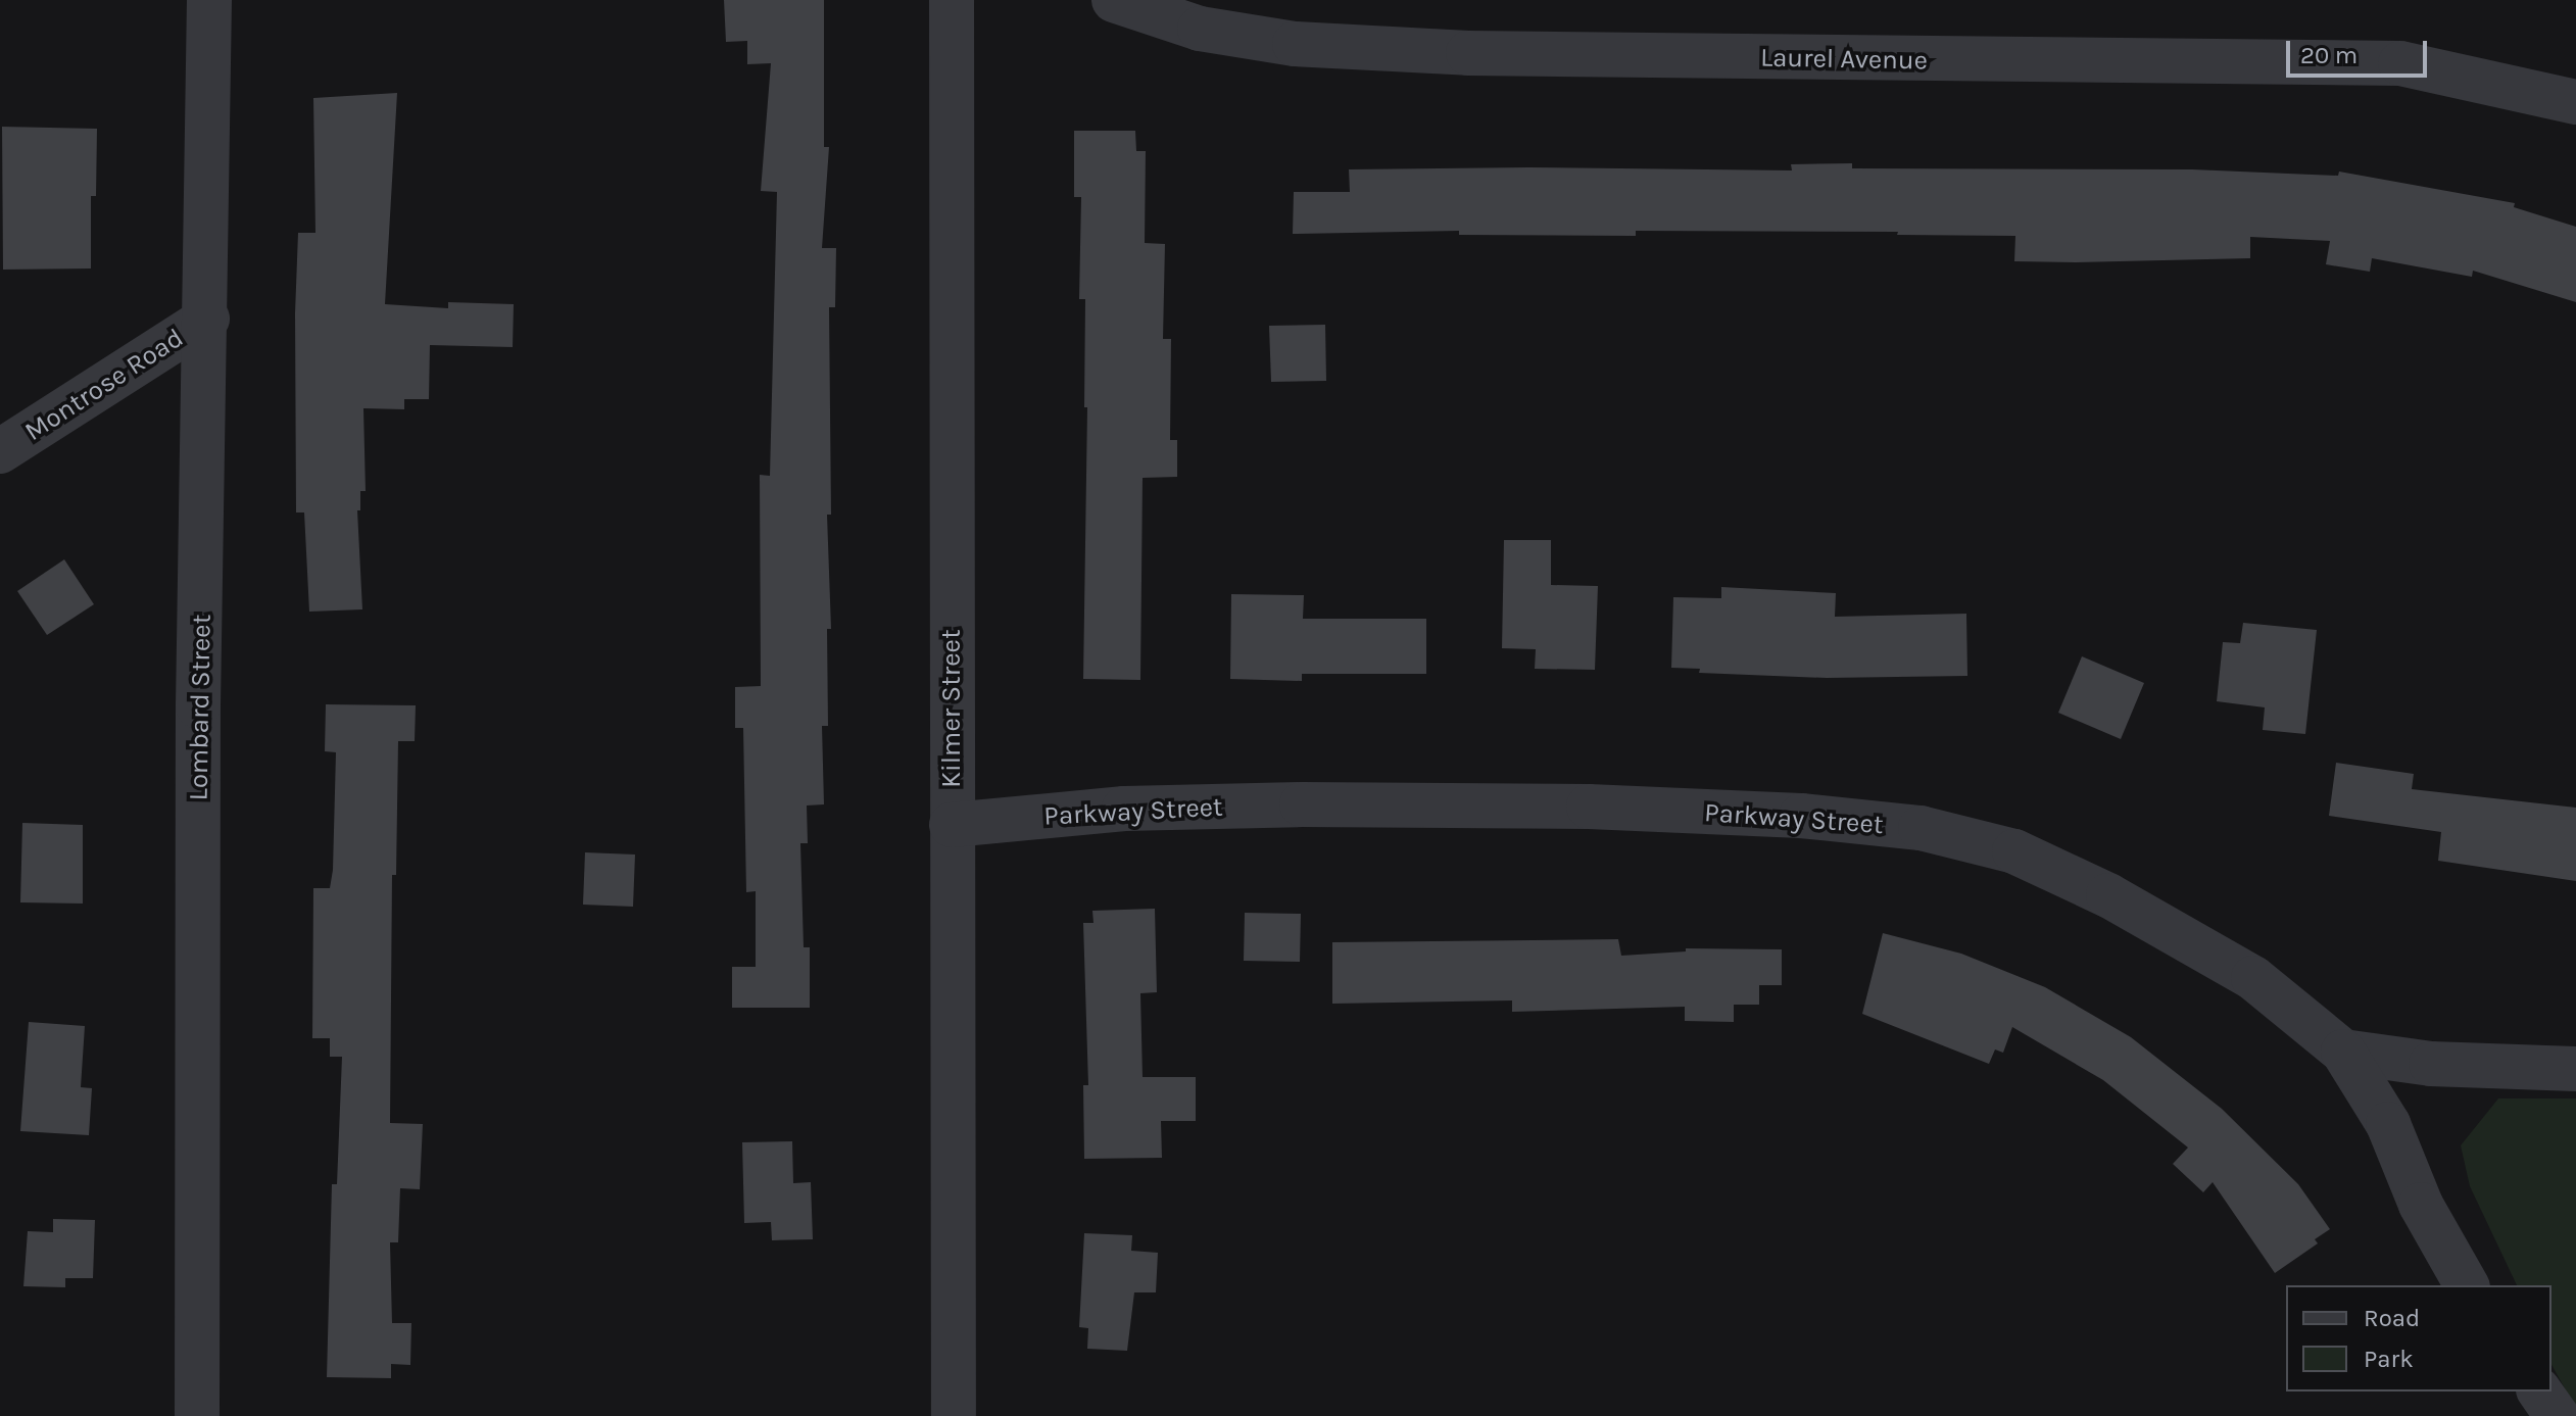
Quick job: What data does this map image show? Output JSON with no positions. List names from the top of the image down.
{
  "streets": {
    "street": [
      "Laurel Avenue",
      "Montrose Road",
      "Lombard Street",
      "Kilmer Street",
      "Parkway Street"
    ]
  },
  "crossings": [
    ["Montrose Road", "Lombard Street"],
    ["Kilmer Street", "Parkway Street"]
  ],
  "legend": ["Road", "Park"],
  "scale_bar": "20 m"
}
